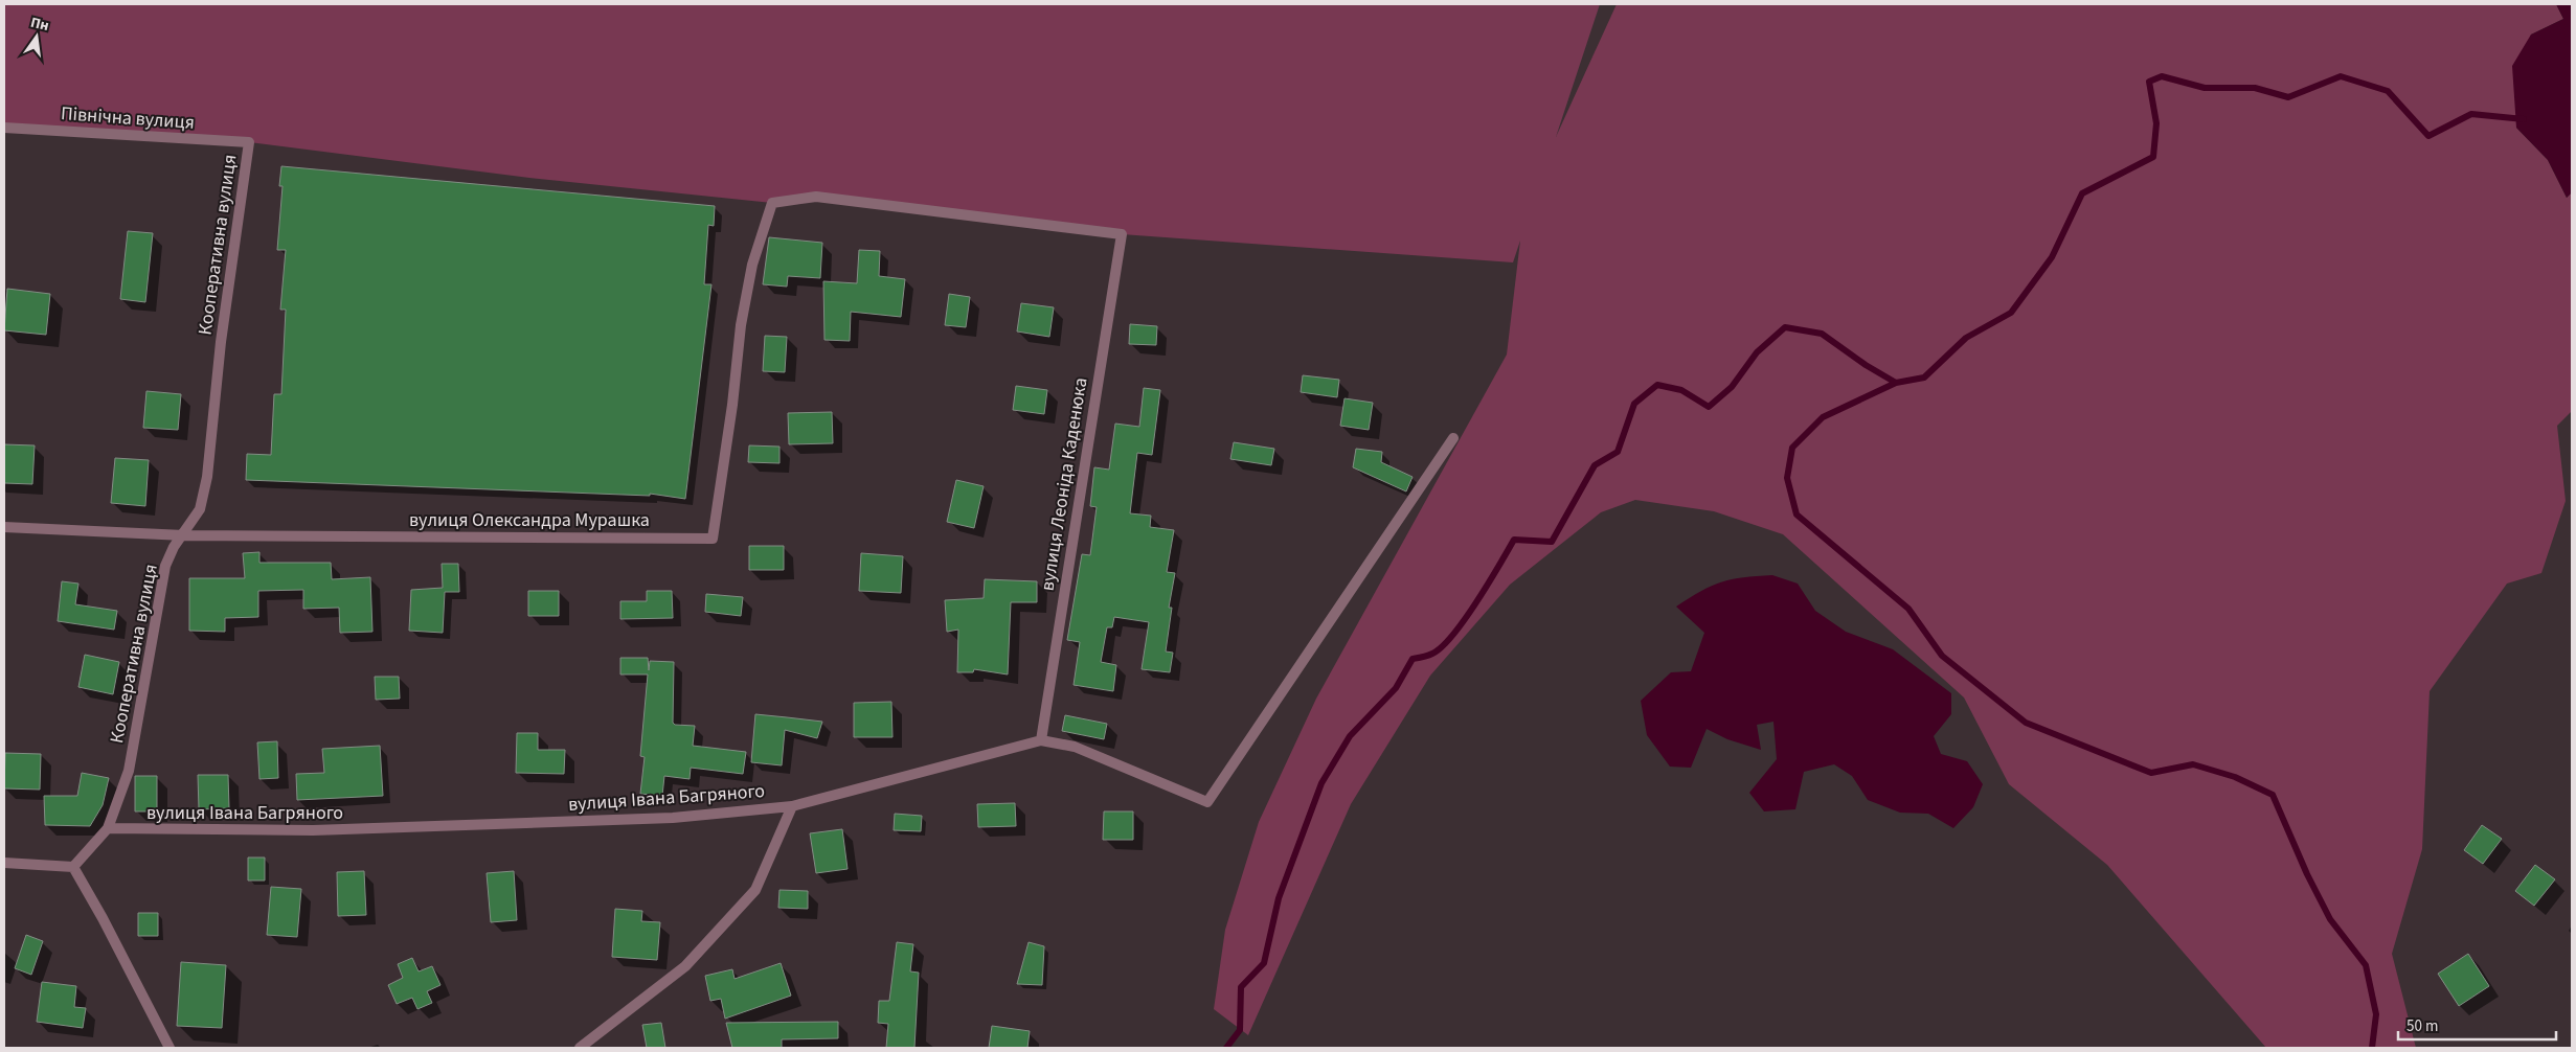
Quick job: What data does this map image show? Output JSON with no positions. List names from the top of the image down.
{
  "streets": {
    "street": [
      "Північна вулиця",
      "Кооперативна вулиця",
      "вулиця Леоніда Каденюка",
      "вулиця Олександра Мурашка",
      "вулиця Івана Багряного"
    ]
  },
  "crossings": [
    ["Північна вулиця", "Кооперативна вулиця"],
    ["Кооперативна вулиця", "вулиця Олександра Мурашка"],
    ["Кооперативна вулиця", "вулиця Івана Багряного"],
    ["вулиця Леоніда Каденюка", "вулиця Олександра Мурашка"],
    ["вулиця Леоніда Каденюка", "вулиця Івана Багряного"]
  ],
  "scale_bar": "50 m",
  "north": "top"
}
